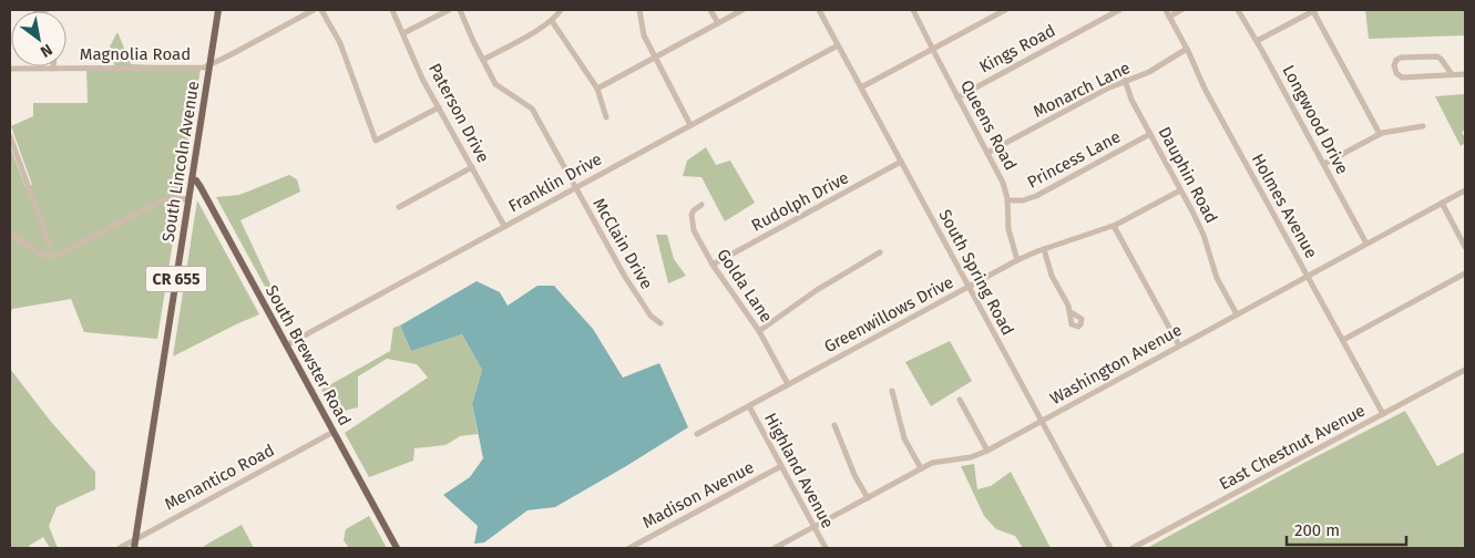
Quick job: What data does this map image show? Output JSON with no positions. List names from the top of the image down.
{
  "streets": {
    "main road": ["South Lincoln Avenue", "CR 655", "South Brewster Road"],
    "street": [
      "Kings Road",
      "Magnolia Road",
      "Monarch Lane",
      "Paterson Drive",
      "Longwood Drive",
      "Queens Road",
      "Princess Lane",
      "Dauphin Road",
      "Franklin Drive",
      "Rudolph Drive",
      "Holmes Avenue",
      "McClain Drive",
      "South Spring Road",
      "Golda Lane",
      "Greenwillows Drive",
      "Washington Avenue",
      "East Chestnut Avenue",
      "Highland Avenue",
      "Menantico Road",
      "Madison Avenue"
    ]
  },
  "crossings": [
    ["Kings Road", "Queens Road"],
    ["Magnolia Road", "South Lincoln Avenue"],
    ["Monarch Lane", "Queens Road"],
    ["Monarch Lane", "Dauphin Road"],
    ["Monarch Lane", "Holmes Avenue"],
    ["Paterson Drive", "Franklin Drive"],
    ["Longwood Drive", "Washington Avenue"],
    ["Queens Road", "Princess Lane"],
    ["Queens Road", "Greenwillows Drive"],
    ["Princess Lane", "Dauphin Road"],
    ["South Lincoln Avenue", "South Brewster Road"],
    ["South Lincoln Avenue", "Menantico Road"],
    ["Dauphin Road", "Greenwillows Drive"],
    ["Dauphin Road", "Washington Avenue"],
    ["Franklin Drive", "McClain Drive"],
    ["Franklin Drive", "South Spring Road"],
    ["Franklin Drive", "South Brewster Road"],
    ["Rudolph Drive", "South Spring Road"],
    ["Rudolph Drive", "Golda Lane"],
    ["Holmes Avenue", "Washington Avenue"],
    ["Holmes Avenue", "East Chestnut Avenue"],
    ["South Spring Road", "Greenwillows Drive"],
    ["South Spring Road", "Washington Avenue"],
    ["Golda Lane", "Greenwillows Drive"],
    ["Greenwillows Drive", "Highland Avenue"],
    ["South Brewster Road", "Menantico Road"],
    ["Washington Avenue", "Highland Avenue"],
    ["Highland Avenue", "Madison Avenue"]
  ],
  "scale_bar": "200 m",
  "north": "bottom right"
}
